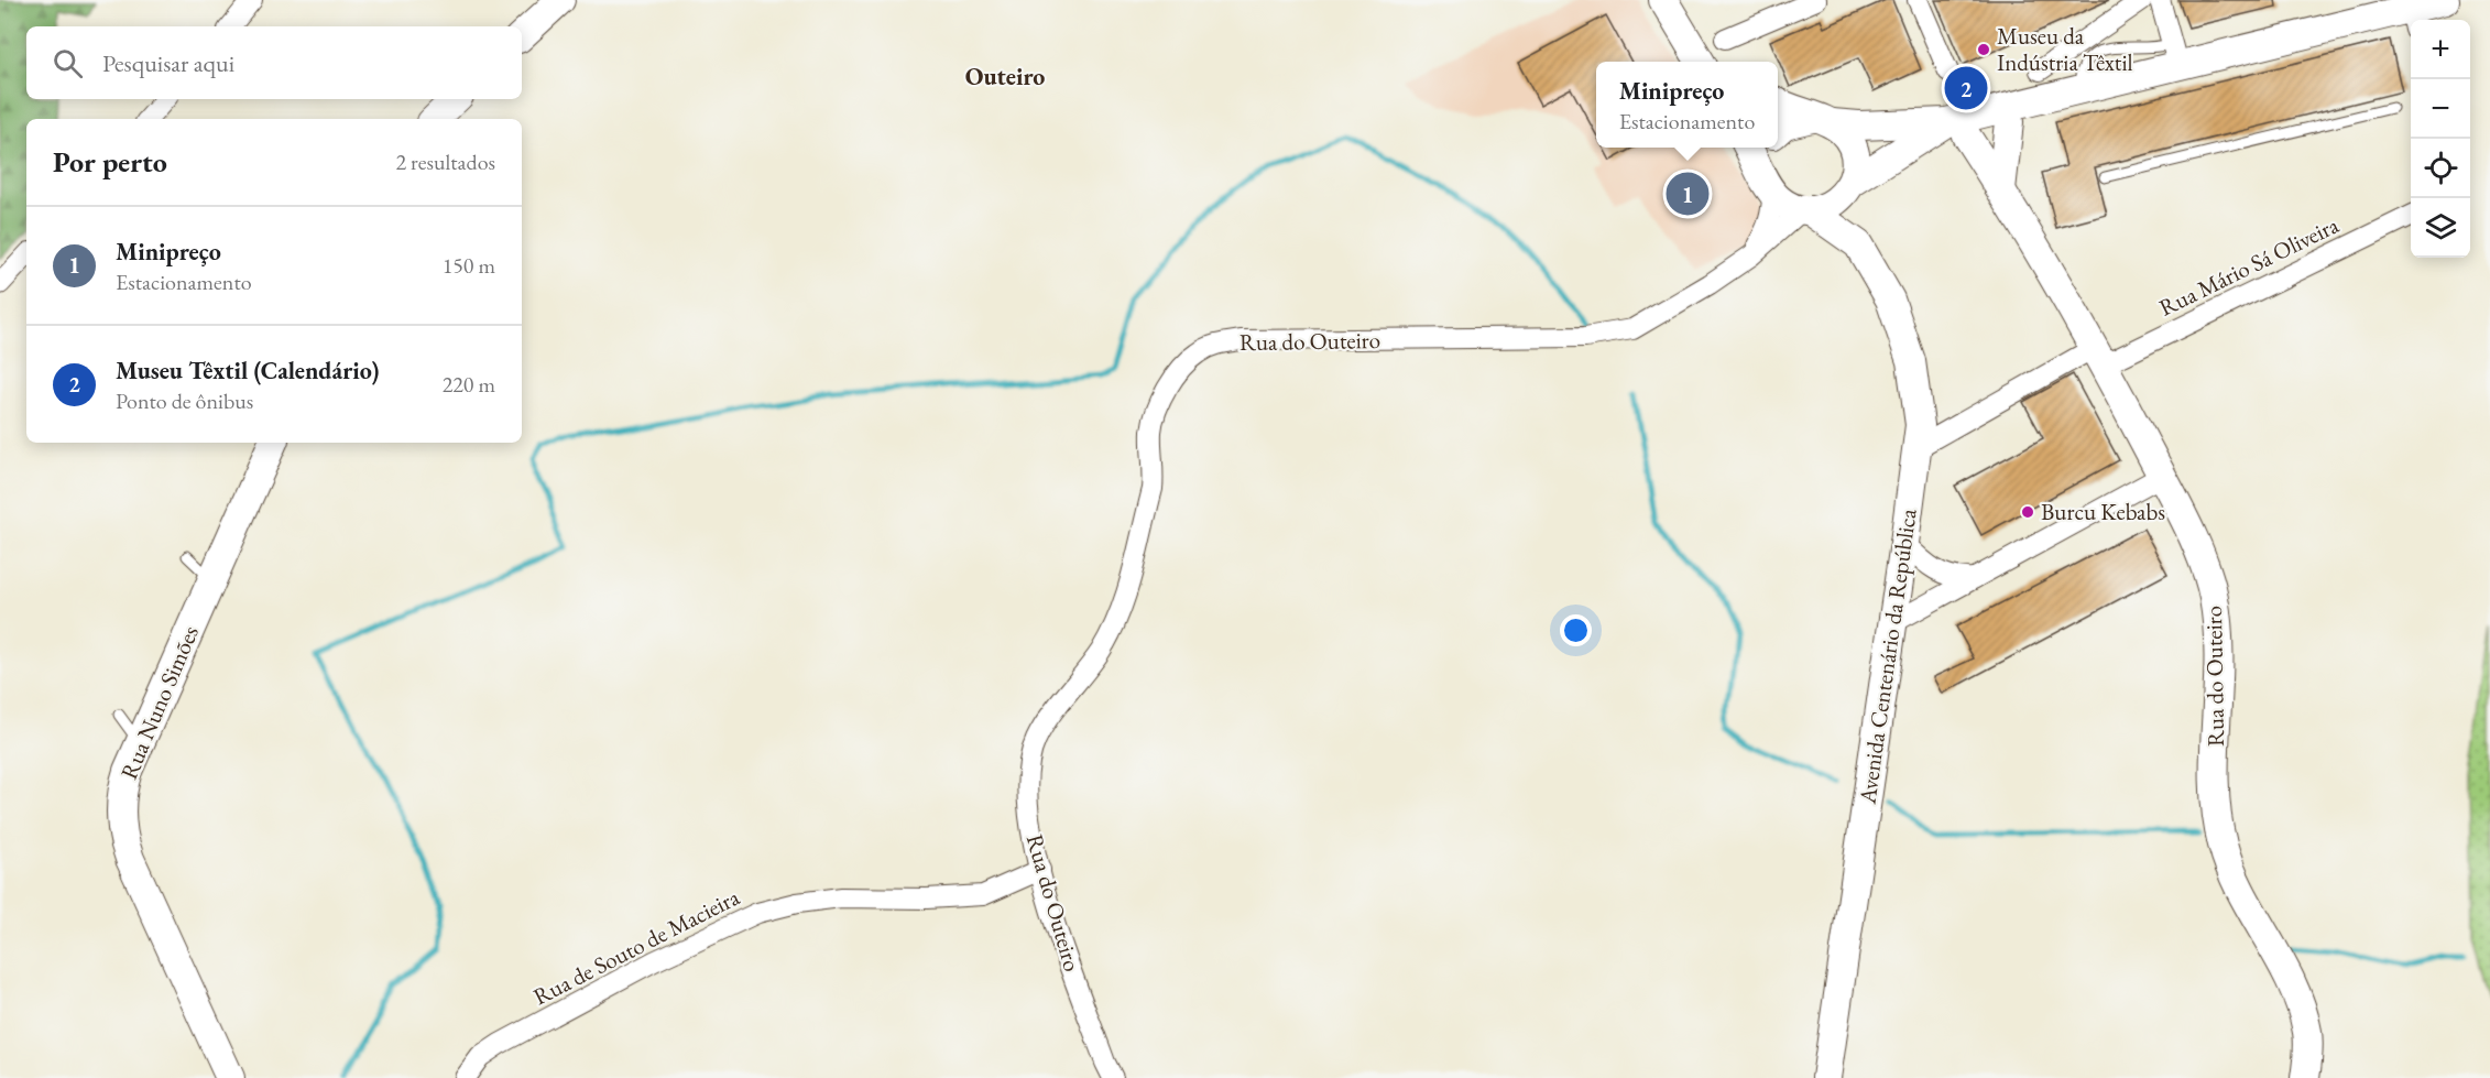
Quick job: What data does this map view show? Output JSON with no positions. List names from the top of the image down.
{
  "streets": {
    "street": [
      "Rua Mário Sá Oliveira",
      "Rua do Outeiro",
      "Avenida Centenário da República",
      "Rua Nuno Simões",
      "Rua de Souto de Macieira"
    ]
  },
  "crossings": [
    ["Rua Mário Sá Oliveira", "Rua do Outeiro"],
    ["Rua Mário Sá Oliveira", "Avenida Centenário da República"],
    ["Rua do Outeiro", "Avenida Centenário da República"],
    ["Rua do Outeiro", "Rua de Souto de Macieira"]
  ],
  "districts": ["Outeiro"],
  "places": ["Museu da Indústria Têxtil", "Burcu Kebabs"],
  "page": {
    "map_buttons": ["+", "−"],
    "search": "Pesquisar aqui",
    "popup": ["Minipreço", "Estacionamento"],
    "pins": ["2", "1"],
    "heading": ["Por perto", "2 resultados"],
    "list": [
      {
        "mark": "1",
        "name": "Minipreço",
        "note": "Estacionamento",
        "value": "150 m"
      },
      {
        "mark": "2",
        "name": "Museu Têxtil (Calendário)",
        "note": "Ponto de ônibus",
        "value": "220 m"
      }
    ]
  }
}
